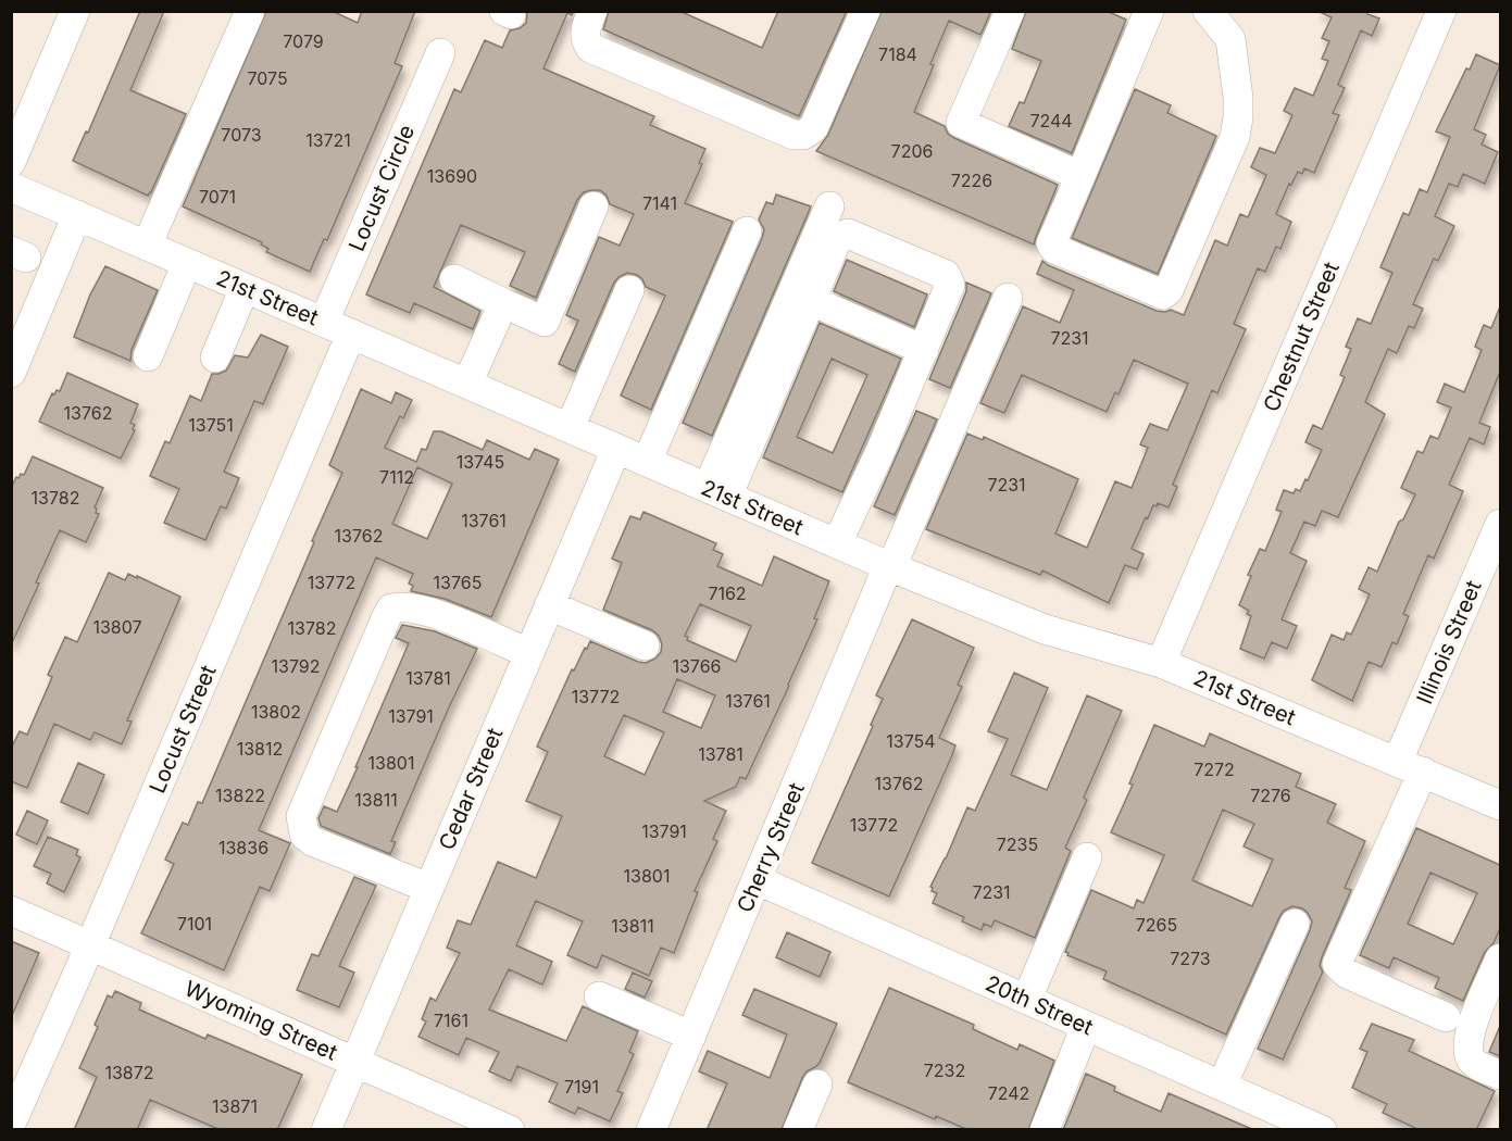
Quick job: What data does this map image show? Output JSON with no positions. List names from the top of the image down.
{
  "streets": {
    "street": [
      "Locust Circle",
      "21st Street",
      "Chestnut Street",
      "Illinois Street",
      "Locust Street",
      "Cedar Street",
      "Cherry Street",
      "20th Street",
      "Wyoming Street"
    ]
  },
  "crossings": [
    ["Locust Circle", "21st Street"],
    ["21st Street", "Chestnut Street"],
    ["21st Street", "Illinois Street"],
    ["21st Street", "Locust Street"],
    ["21st Street", "Cedar Street"],
    ["21st Street", "Cherry Street"],
    ["Locust Street", "Wyoming Street"],
    ["Cedar Street", "Wyoming Street"],
    ["Cherry Street", "20th Street"]
  ],
  "house_numbers": [
    "7079",
    "7184",
    "7075",
    "7244",
    "7073",
    "13721",
    "7206",
    "13690",
    "7226",
    "7071",
    "7141",
    "7231",
    "13762",
    "13751",
    "13745",
    "7112",
    "7231",
    "13782",
    "13761",
    "13762",
    "13772",
    "13765",
    "7162",
    "13807",
    "13782",
    "13792",
    "13766",
    "13781",
    "13772",
    "13761",
    "13802",
    "13791",
    "13754",
    "13812",
    "13781",
    "13801",
    "7272",
    "13762",
    "13822",
    "7276",
    "13811",
    "13772",
    "13791",
    "7235",
    "13836",
    "13801",
    "7231",
    "7101",
    "7265",
    "13811",
    "7273",
    "7161",
    "7232",
    "13872",
    "7191",
    "7242",
    "13871"
  ]
}
